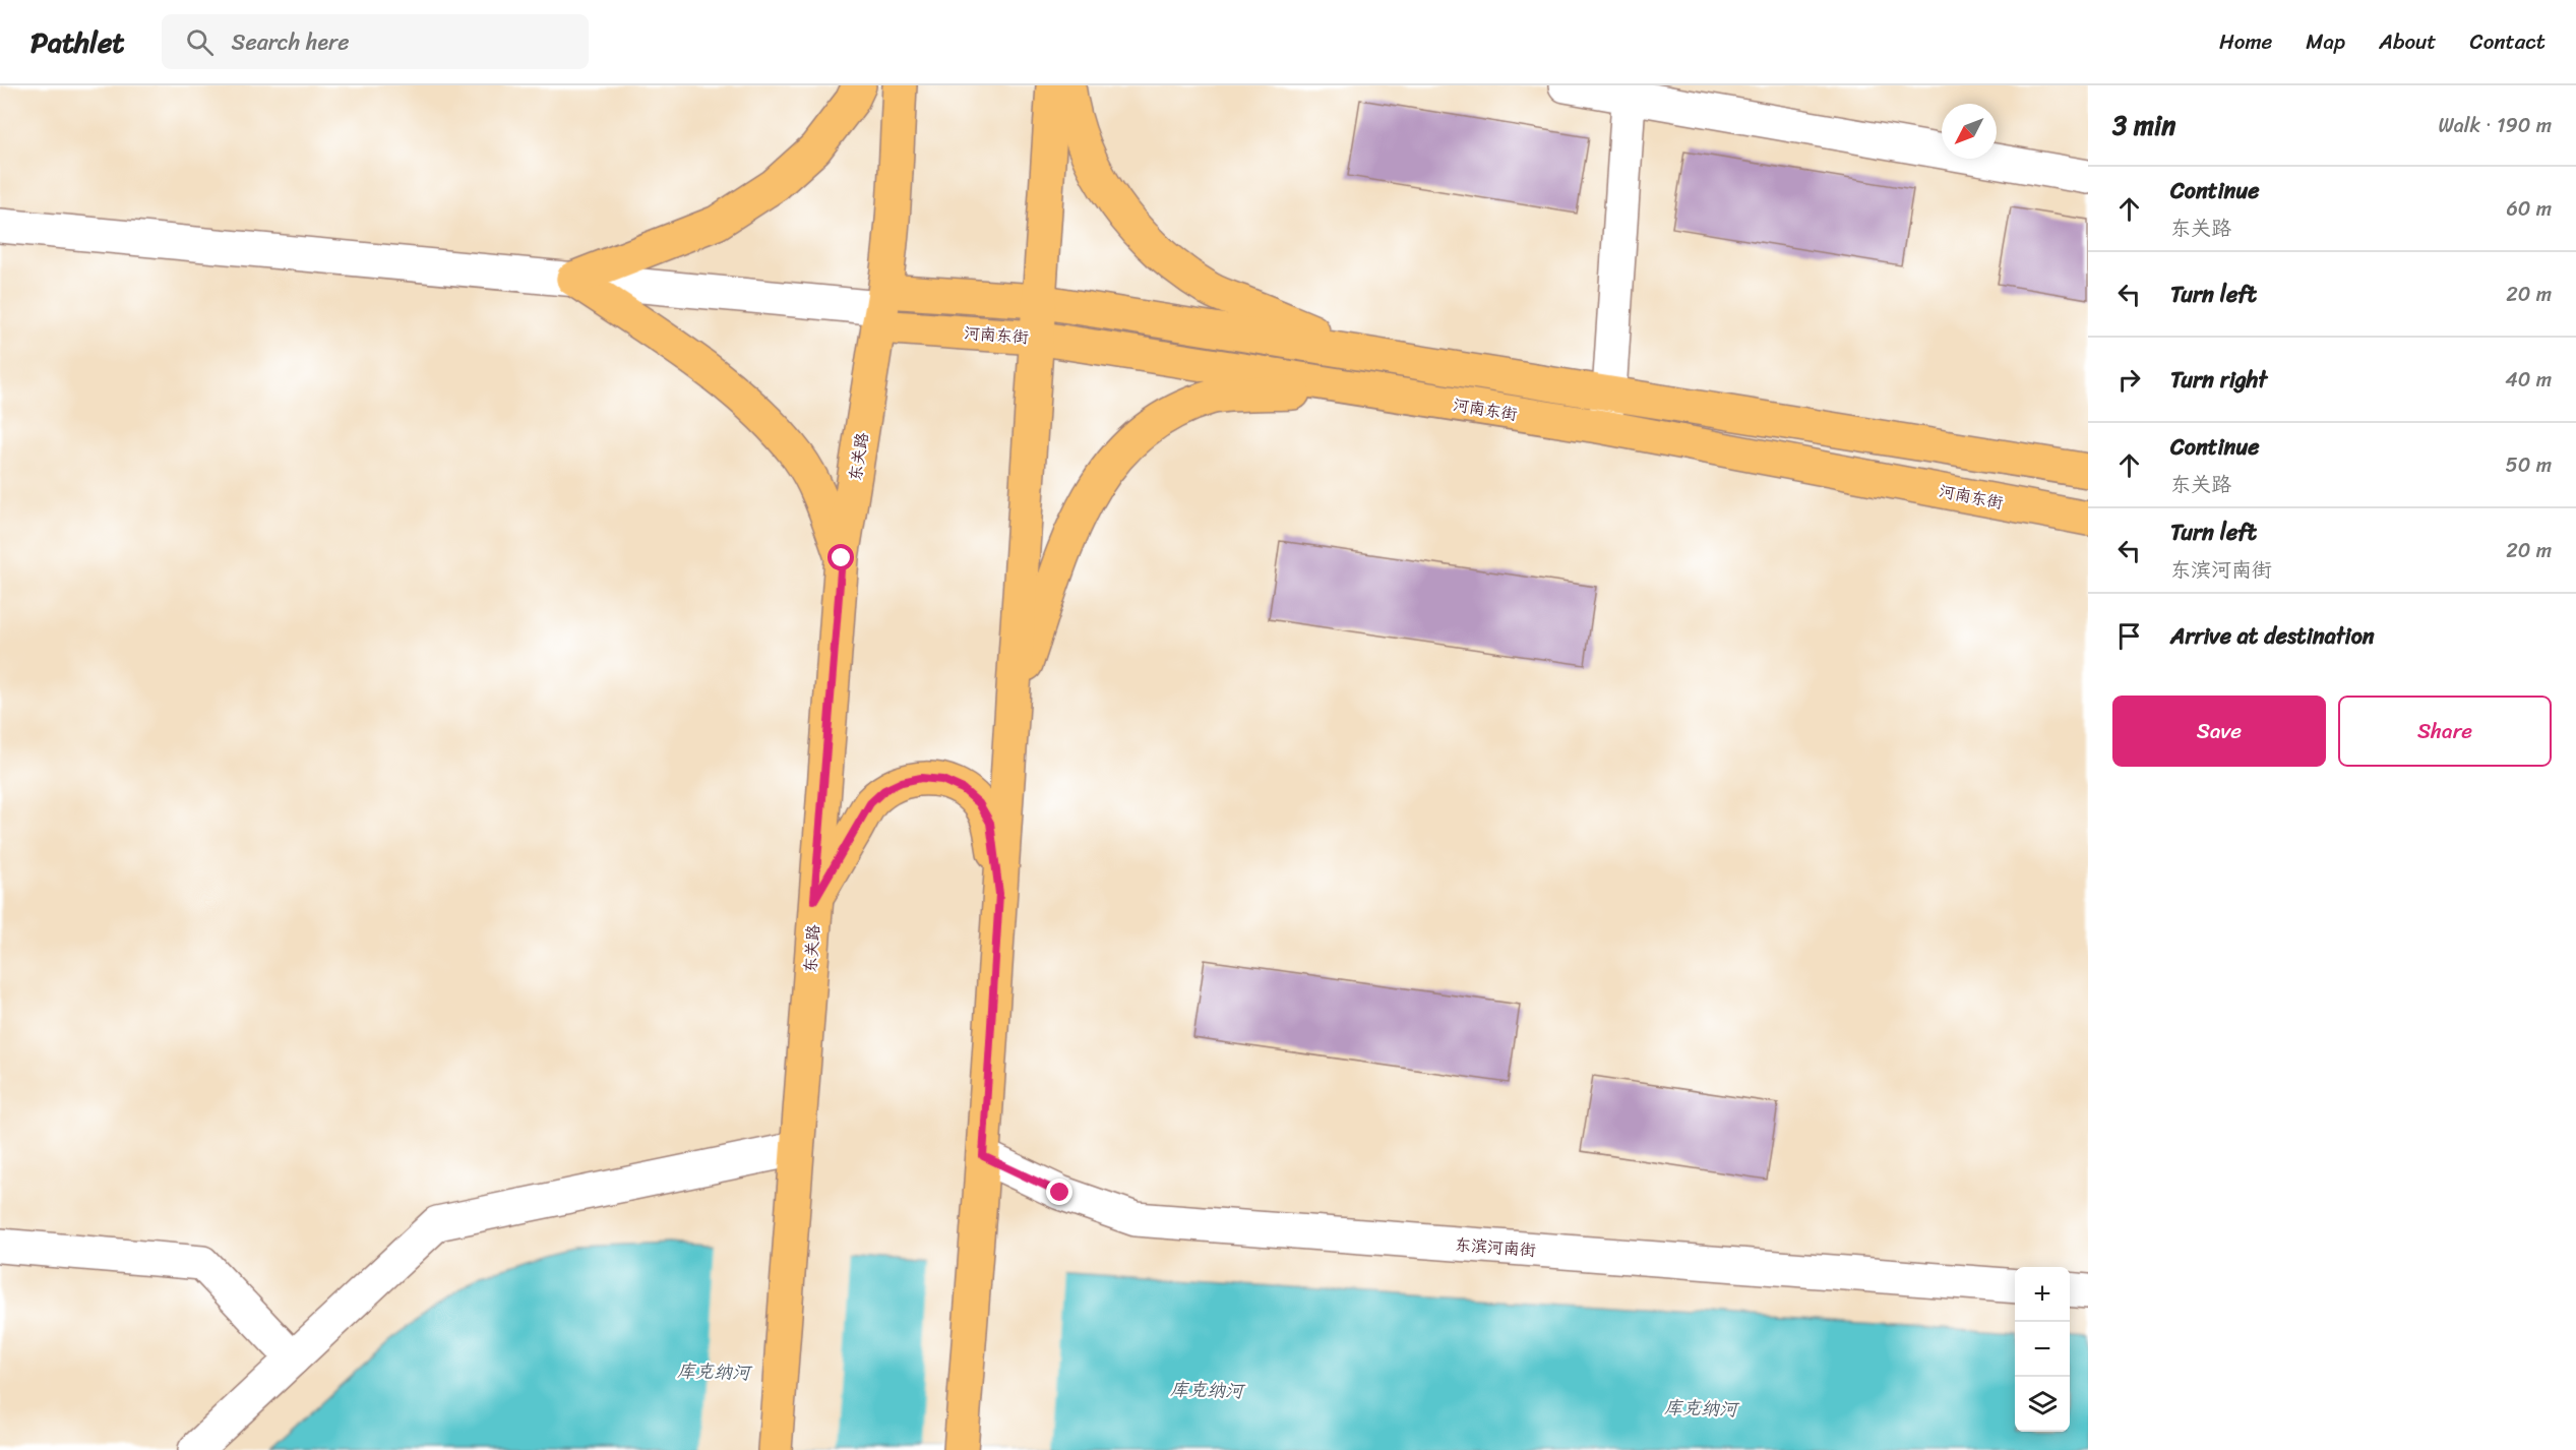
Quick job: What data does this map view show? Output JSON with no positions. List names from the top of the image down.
{
  "streets": {
    "main road": ["河南东街", "东关路"],
    "street": ["东滨河南街"]
  },
  "crossings": [
    ["河南东街", "东关路"]
  ],
  "water": ["库克纳河"],
  "north": "bottom left",
  "page": {
    "header": "Pathlet",
    "search": "Search here",
    "nav": [
      "Home",
      "Map",
      "About",
      "Contact"
    ],
    "heading": ["3 min", "Walk · 190 m"],
    "list": [
      ["Continue", "东关路", "60 m"],
      ["Turn left", "20 m"],
      ["Turn right", "40 m"],
      ["Continue", "东关路", "50 m"],
      ["Turn left", "东滨河南街", "20 m"],
      "Arrive at destination"
    ],
    "buttons": ["Save", "Share"],
    "map_buttons": ["+", "−"]
  }
}
